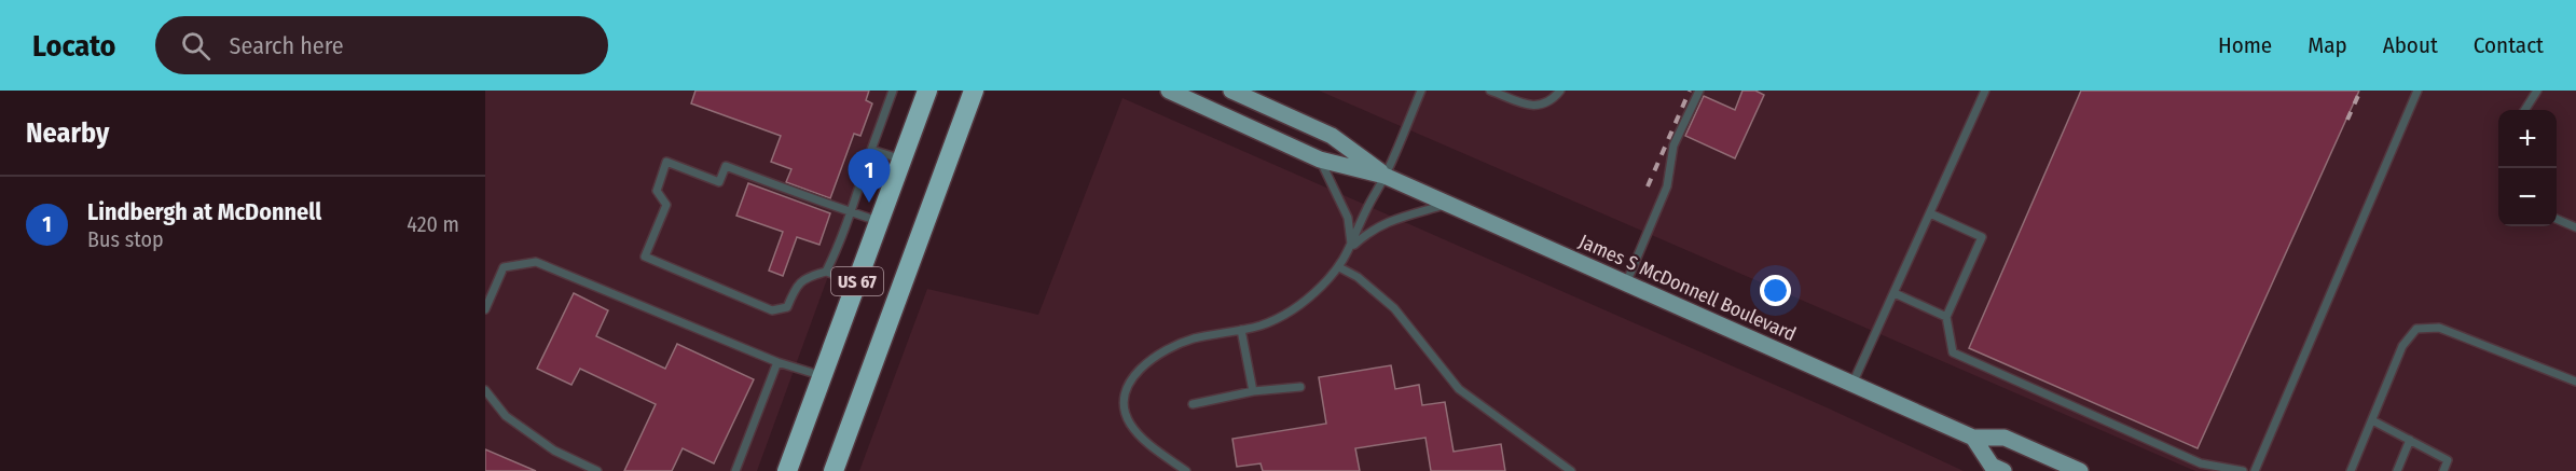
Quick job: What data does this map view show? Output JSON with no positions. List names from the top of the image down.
{
  "streets": {
    "highway": ["US 67"],
    "main road": ["James S McDonnell Boulevard"]
  },
  "page": {
    "header": "Locato",
    "search": "Search here",
    "nav": [
      "Home",
      "Map",
      "About",
      "Contact"
    ],
    "heading": "Nearby",
    "map_buttons": ["+", "−"],
    "pins": "1",
    "list": [
      {
        "mark": "1",
        "name": "Lindbergh at McDonnell",
        "note": "Bus stop",
        "value": "420 m"
      }
    ]
  }
}
